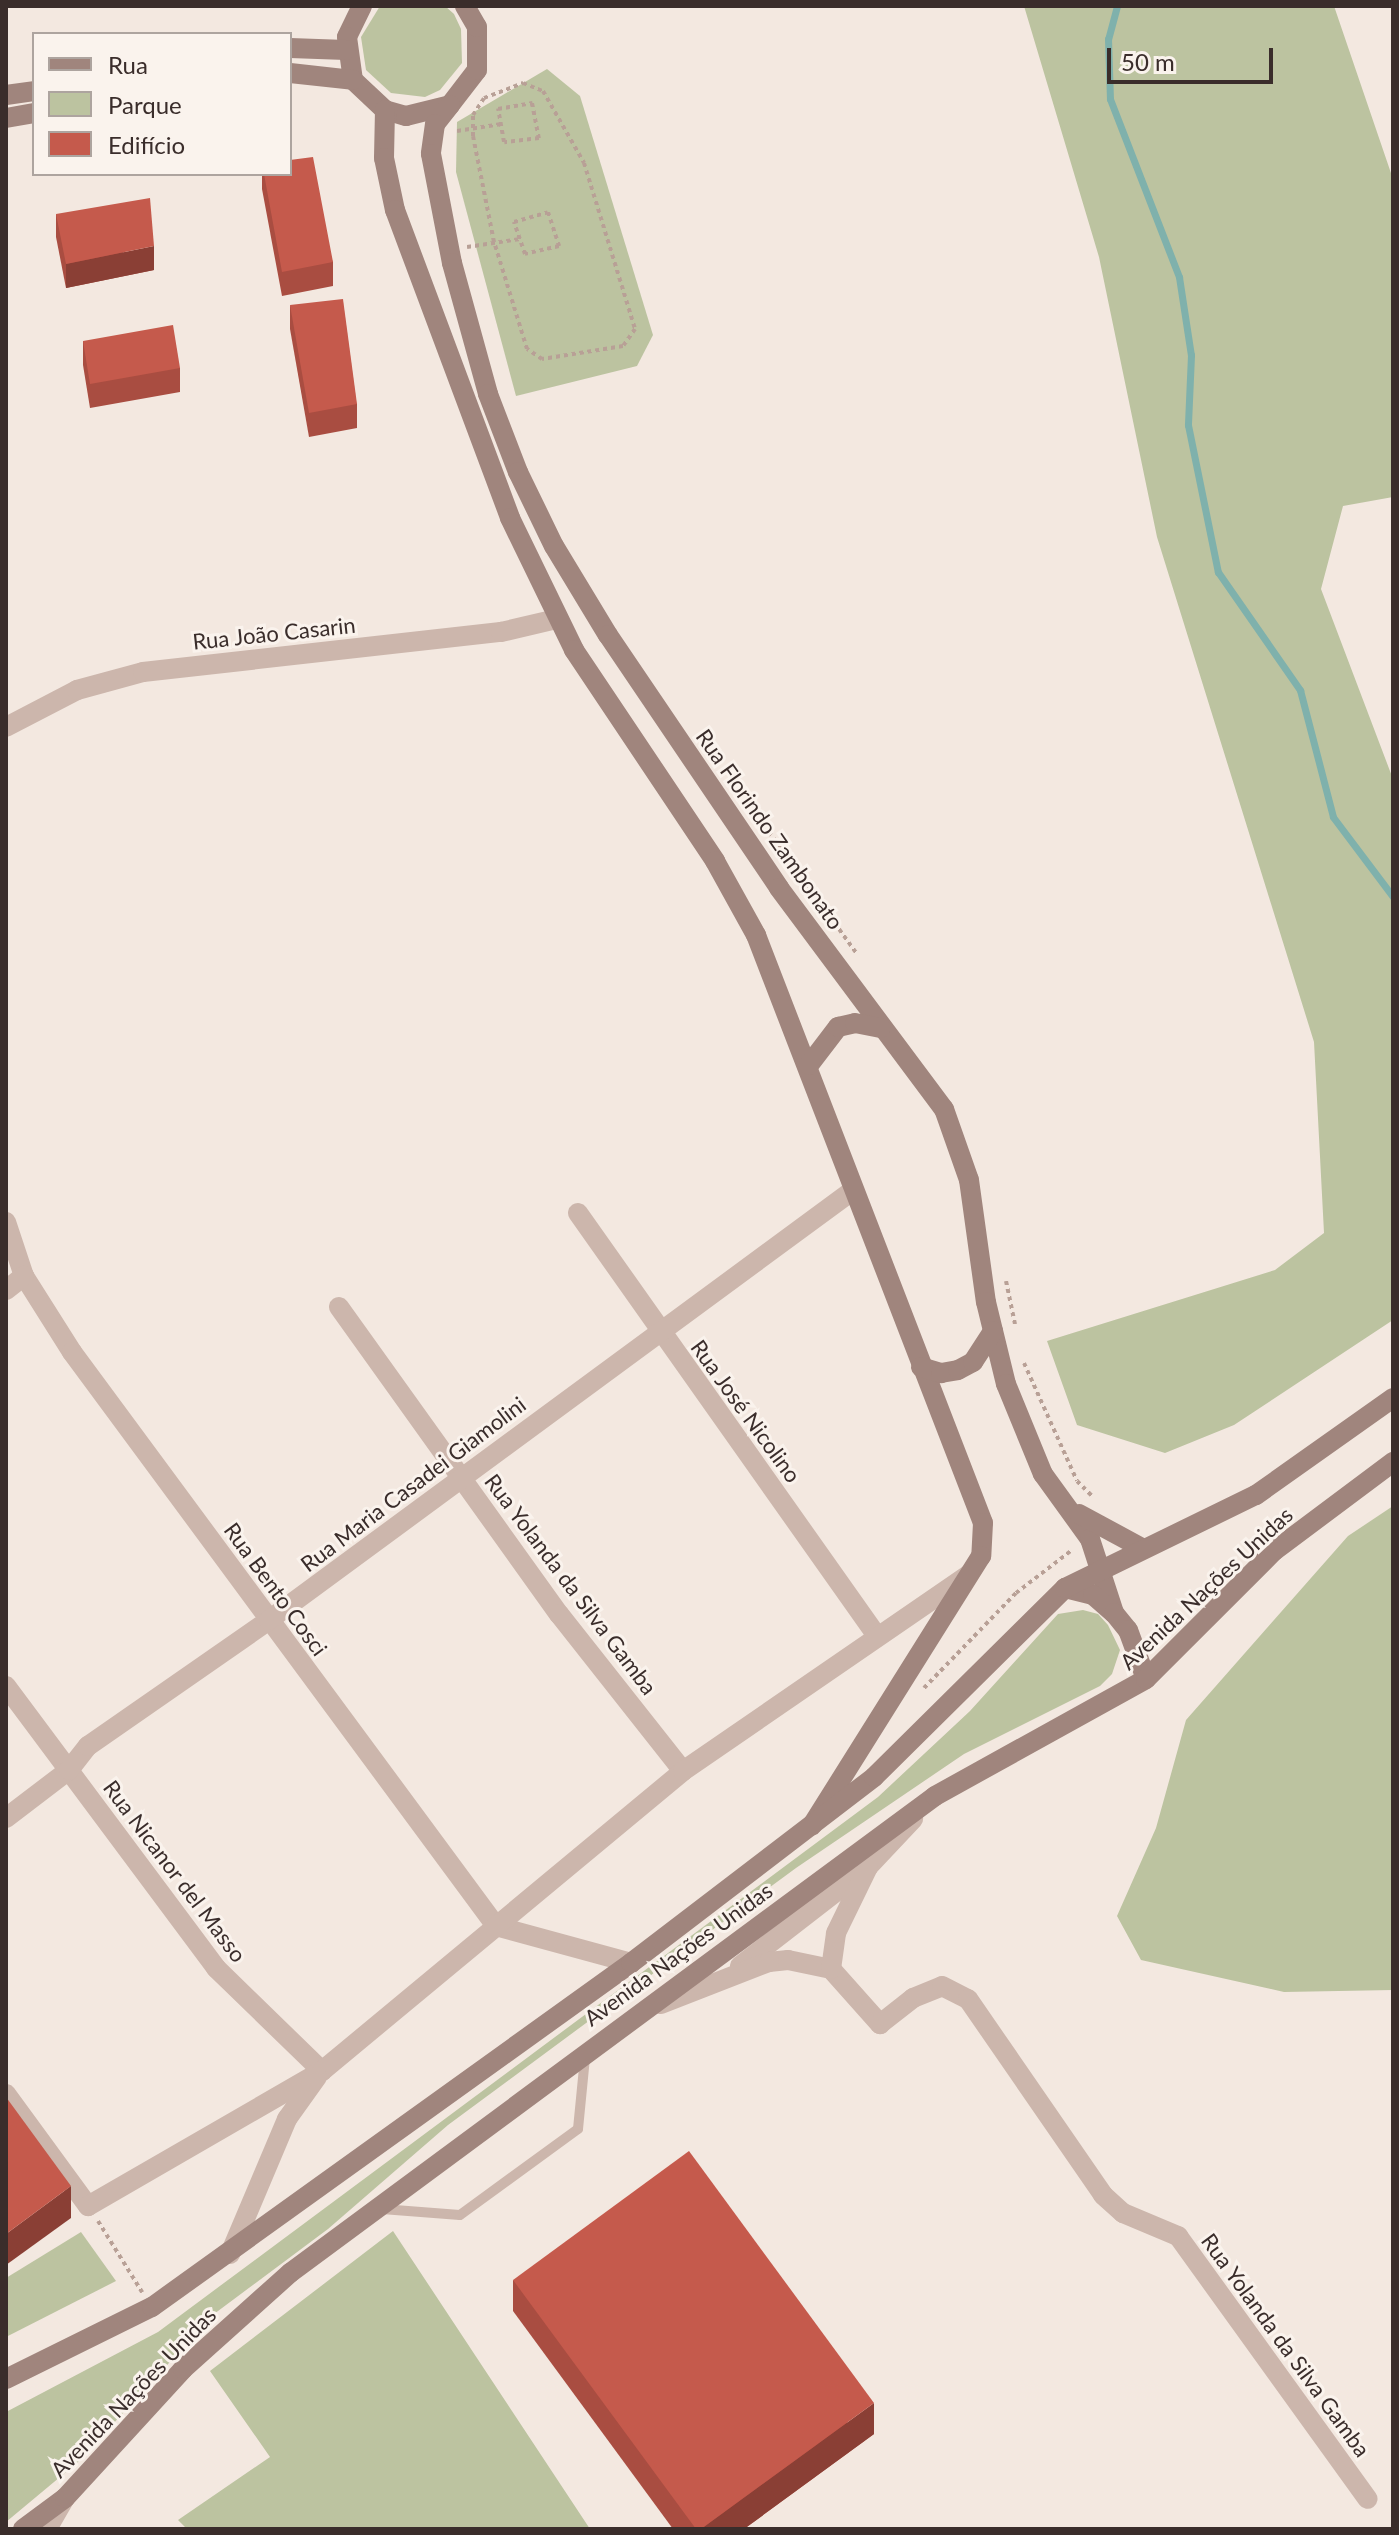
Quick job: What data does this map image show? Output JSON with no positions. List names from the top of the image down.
{
  "streets": {
    "main road": ["Rua Florindo Zambonato", "Avenida Nações Unidas"],
    "street": [
      "Rua João Casarin",
      "Rua José Nicolino",
      "Rua Maria Casadei Giamolini",
      "Rua Yolanda da Silva Gamba",
      "Rua Bento Cosci",
      "Rua Nicanor del Masso"
    ]
  },
  "crossings": [
    ["Rua Florindo Zambonato", "Avenida Nações Unidas"],
    ["Rua José Nicolino", "Rua Maria Casadei Giamolini"],
    ["Rua Maria Casadei Giamolini", "Rua Yolanda da Silva Gamba"],
    ["Rua Maria Casadei Giamolini", "Rua Bento Cosci"],
    ["Rua Maria Casadei Giamolini", "Rua Nicanor del Masso"]
  ],
  "legend": ["Rua", "Parque", "Edifício"],
  "scale_bar": "50 m"
}
